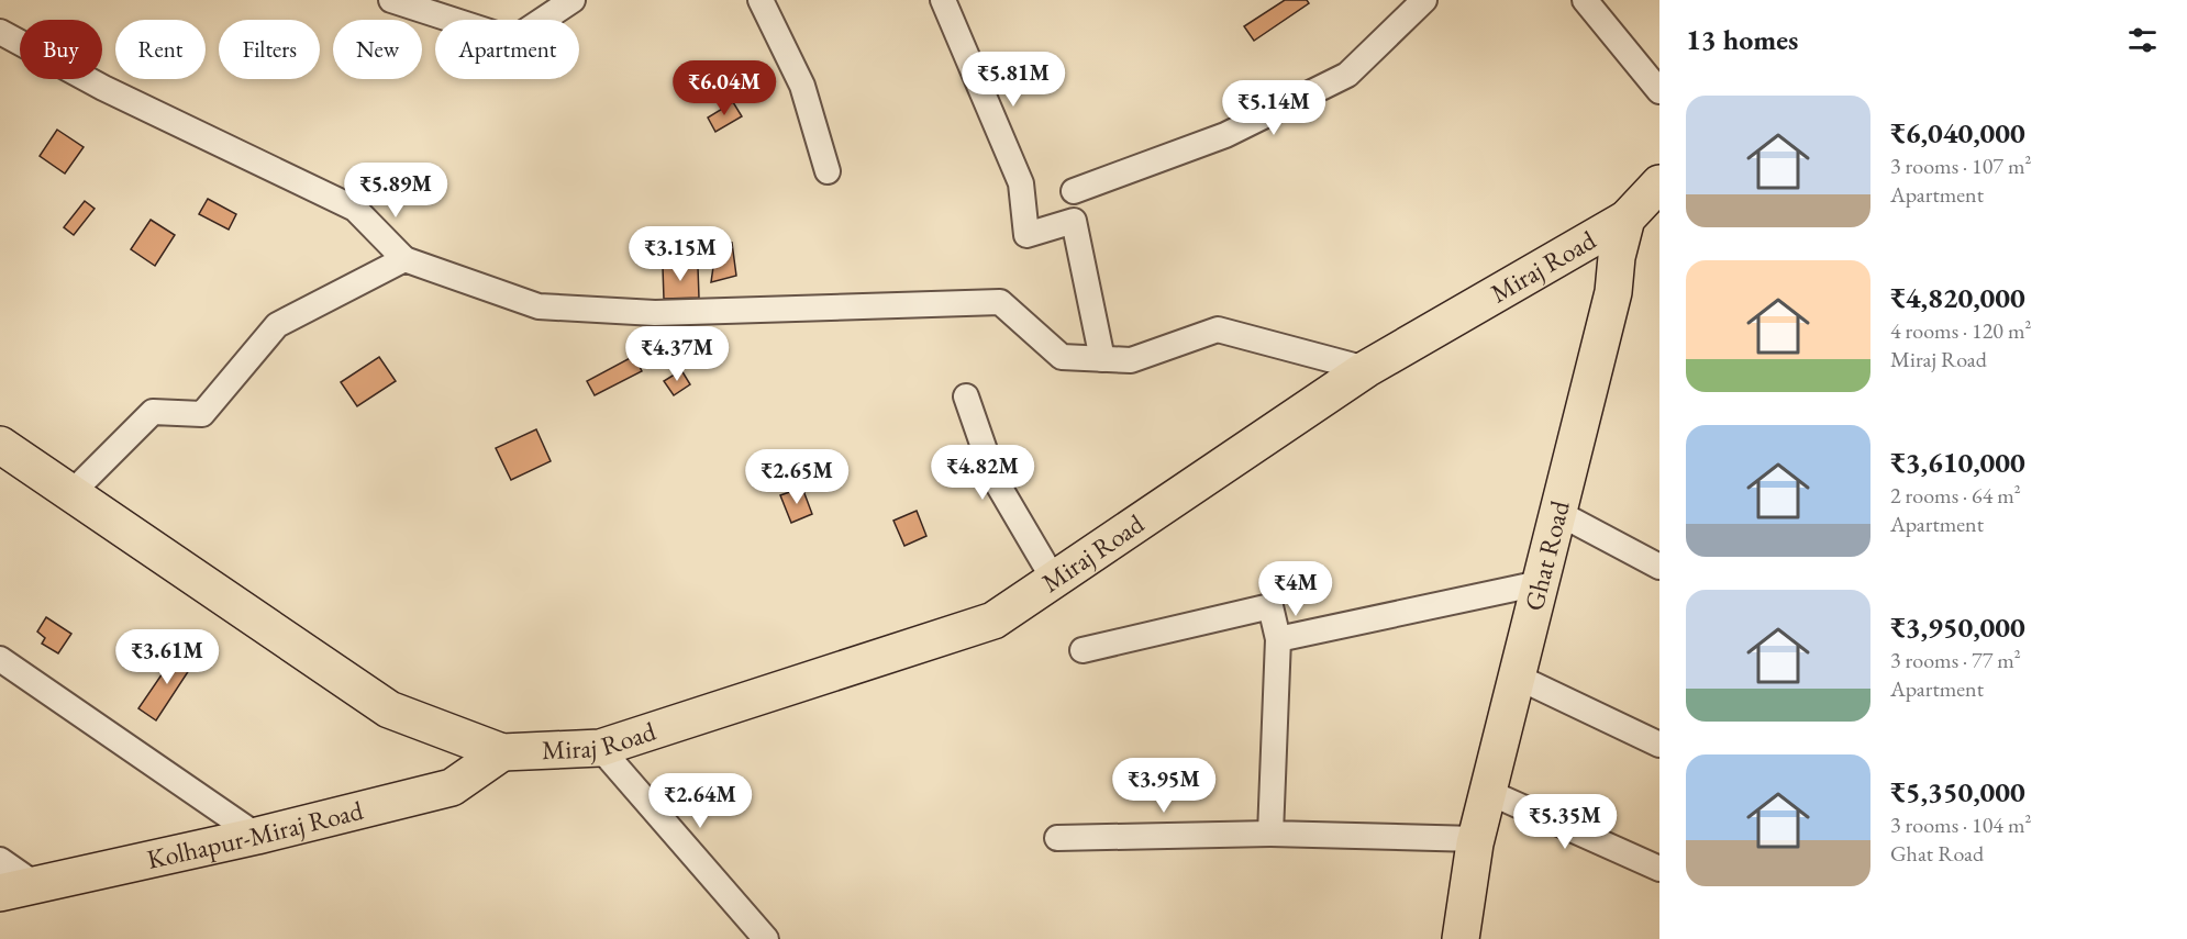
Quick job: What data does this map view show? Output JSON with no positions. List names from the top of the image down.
{
  "streets": {
    "main road": ["Miraj Road", "Ghat Road", "Kolhapur-Miraj Road"]
  },
  "crossings": [
    ["Miraj Road", "Ghat Road"],
    ["Miraj Road", "Kolhapur-Miraj Road"]
  ],
  "page": {
    "heading": "13 homes",
    "chip": [
      "Buy",
      "Rent",
      "Filters",
      "New",
      "Apartment"
    ],
    "price": [
      "₹5.81M",
      "₹6.04M",
      "₹5.14M",
      "₹5.89M",
      "₹3.15M",
      "₹4.37M",
      "₹4.82M",
      "₹2.65M",
      "₹4M",
      "₹3.61M",
      "₹3.95M",
      "₹2.64M",
      "₹5.35M"
    ],
    "list": [
      {
        "name": "₹6,040,000",
        "note": "3 rooms · 107 m² · Apartment"
      },
      {
        "name": "₹4,820,000",
        "note": "4 rooms · 120 m² · Miraj Road"
      },
      {
        "name": "₹3,610,000",
        "note": "2 rooms · 64 m² · Apartment"
      },
      {
        "name": "₹3,950,000",
        "note": "3 rooms · 77 m² · Apartment"
      },
      {
        "name": "₹5,350,000",
        "note": "3 rooms · 104 m² · Ghat Road"
      }
    ]
  }
}
